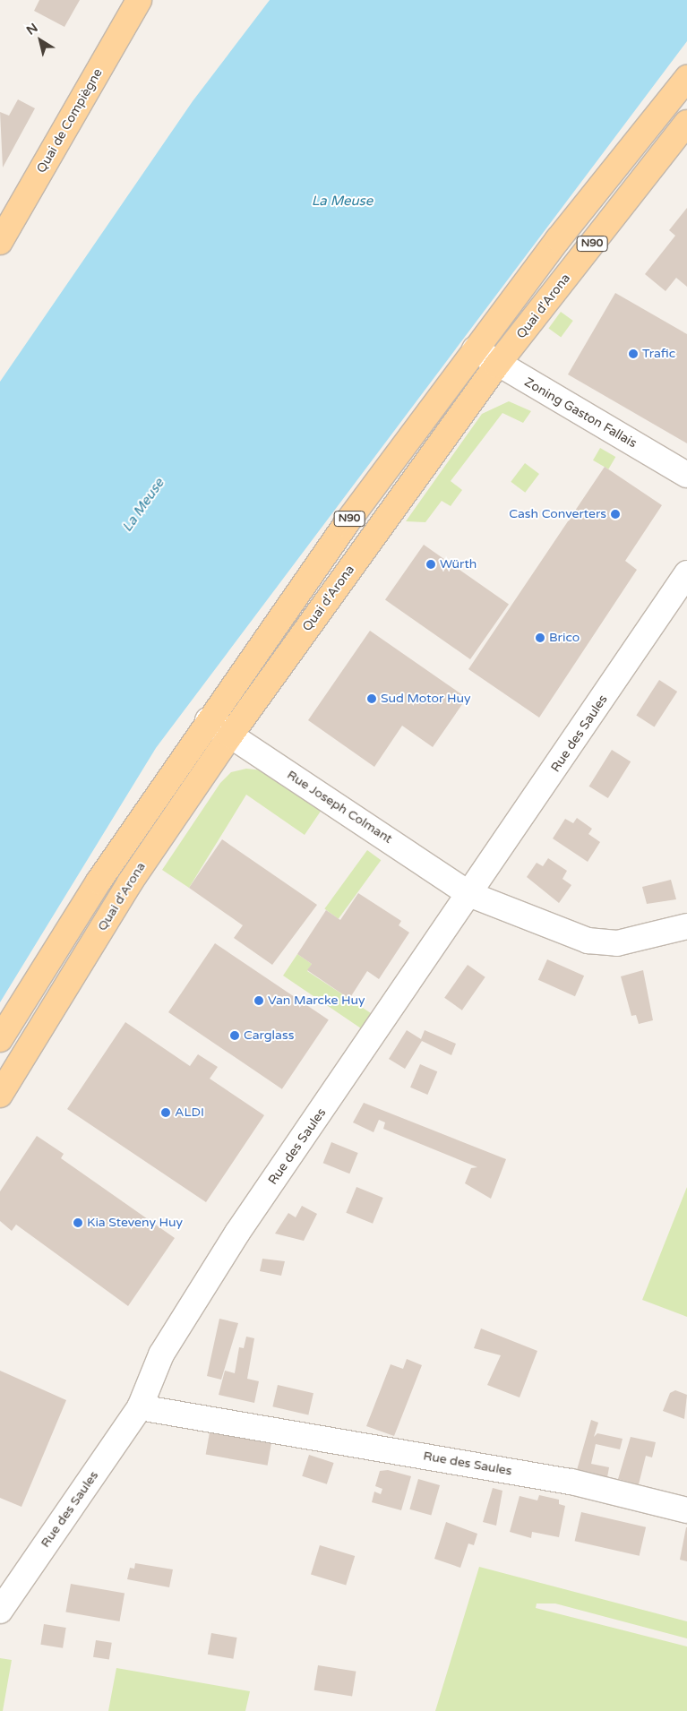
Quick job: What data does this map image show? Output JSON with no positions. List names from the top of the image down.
{
  "streets": {
    "main road": ["Quai de Compiègne", "N90", "Quai d'Arona"],
    "street": ["Zoning Gaston Fallais", "Rue des Saules", "Rue Joseph Colmant"]
  },
  "crossings": [
    ["N90", "Zoning Gaston Fallais"],
    ["N90", "Rue Joseph Colmant"],
    ["Quai d'Arona", "Zoning Gaston Fallais"],
    ["Quai d'Arona", "Rue Joseph Colmant"],
    ["Rue des Saules", "Rue Joseph Colmant"]
  ],
  "water": ["La Meuse"],
  "places": [
    "Trafic",
    "Cash Converters",
    "Würth",
    "Brico",
    "Sud Motor Huy",
    "Van Marcke Huy",
    "Carglass",
    "ALDI",
    "Kia Steveny Huy"
  ],
  "north": "top left"
}
